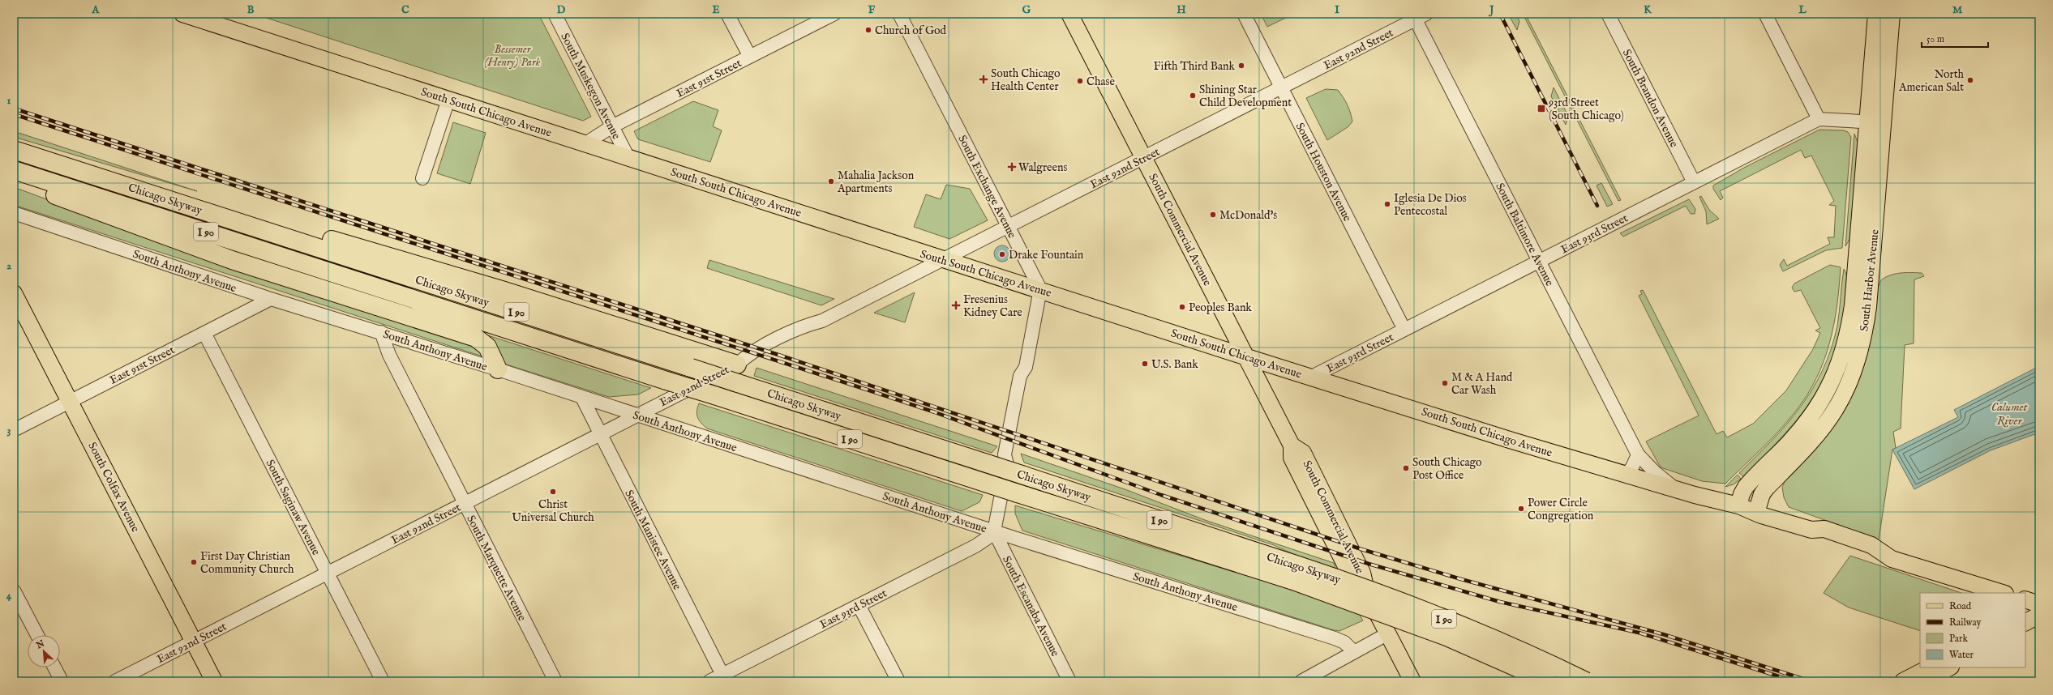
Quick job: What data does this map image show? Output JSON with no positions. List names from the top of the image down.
{
  "streets": {
    "highway": ["Chicago Skyway", "I 90"],
    "main road": [
      "South South Chicago Avenue",
      "South Commercial Avenue",
      "South Harbor Avenue",
      "South Colfax Avenue"
    ],
    "street": [
      "East 92nd Street",
      "East 91st Street",
      "South Muskegon Avenue",
      "South Brandon Avenue",
      "South Houston Avenue",
      "South Exchange Avenue",
      "East 93rd Street",
      "South Baltimore Avenue",
      "South Anthony Avenue",
      "South Saginaw Avenue",
      "South Manistee Avenue",
      "South Marquette Avenue",
      "South Escanaba Avenue"
    ]
  },
  "crossings": [
    ["East 92nd Street", "South South Chicago Avenue"],
    ["East 92nd Street", "South Houston Avenue"],
    ["East 92nd Street", "South Exchange Avenue"],
    ["East 92nd Street", "South Commercial Avenue"],
    ["East 92nd Street", "South Baltimore Avenue"],
    ["East 92nd Street", "South Anthony Avenue"],
    ["East 92nd Street", "South Colfax Avenue"],
    ["East 92nd Street", "South Saginaw Avenue"],
    ["East 92nd Street", "South Manistee Avenue"],
    ["East 92nd Street", "South Marquette Avenue"],
    ["East 91st Street", "South Muskegon Avenue"],
    ["East 91st Street", "South South Chicago Avenue"],
    ["East 91st Street", "South Anthony Avenue"],
    ["East 91st Street", "South Colfax Avenue"],
    ["East 91st Street", "South Saginaw Avenue"],
    ["South Muskegon Avenue", "South South Chicago Avenue"],
    ["South Brandon Avenue", "East 93rd Street"],
    ["South South Chicago Avenue", "South Exchange Avenue"],
    ["South South Chicago Avenue", "South Commercial Avenue"],
    ["South South Chicago Avenue", "East 93rd Street"],
    ["South South Chicago Avenue", "South Baltimore Avenue"],
    ["South South Chicago Avenue", "South Harbor Avenue"],
    ["South Houston Avenue", "East 93rd Street"],
    ["East 93rd Street", "South Baltimore Avenue"],
    ["East 93rd Street", "South Anthony Avenue"],
    ["East 93rd Street", "South Harbor Avenue"],
    ["East 93rd Street", "South Manistee Avenue"],
    ["East 93rd Street", "South Escanaba Avenue"],
    ["South Anthony Avenue", "South Manistee Avenue"],
    ["South Anthony Avenue", "South Marquette Avenue"],
    ["South Anthony Avenue", "South Escanaba Avenue"]
  ],
  "water": ["Calumet River"],
  "parks": ["Bessemer (Henry) Park"],
  "places": {
    "other": [
      "Church of God",
      "Fifth Third Bank",
      "North American Salt",
      "Chase",
      "Shining Star Child Development",
      "Mahalia Jackson Apartments",
      "Iglesia De Dios Pentecostal",
      "McDonald's",
      "Drake Fountain",
      "Peoples Bank",
      "U.S. Bank",
      "M & A Hand Car Wash",
      "South Chicago Post Office",
      "Christ Universal Church",
      "Power Circle Congregation",
      "First Day Christian Community Church"
    ],
    "health": ["South Chicago Health Center", "Walgreens", "Fresenius Kidney Care"],
    "transit": ["93rd Street (South Chicago)"]
  },
  "legend": [
    "Road",
    "Railway",
    "Park",
    "Water"
  ],
  "scale_bar": "50 m",
  "north": "top left",
  "grid": {
    "columns": [
      "A",
      "B",
      "C",
      "D",
      "E",
      "F",
      "G",
      "H",
      "I",
      "J",
      "K",
      "L",
      "M"
    ],
    "rows": [
      "1",
      "2",
      "3",
      "4"
    ]
  }
}
